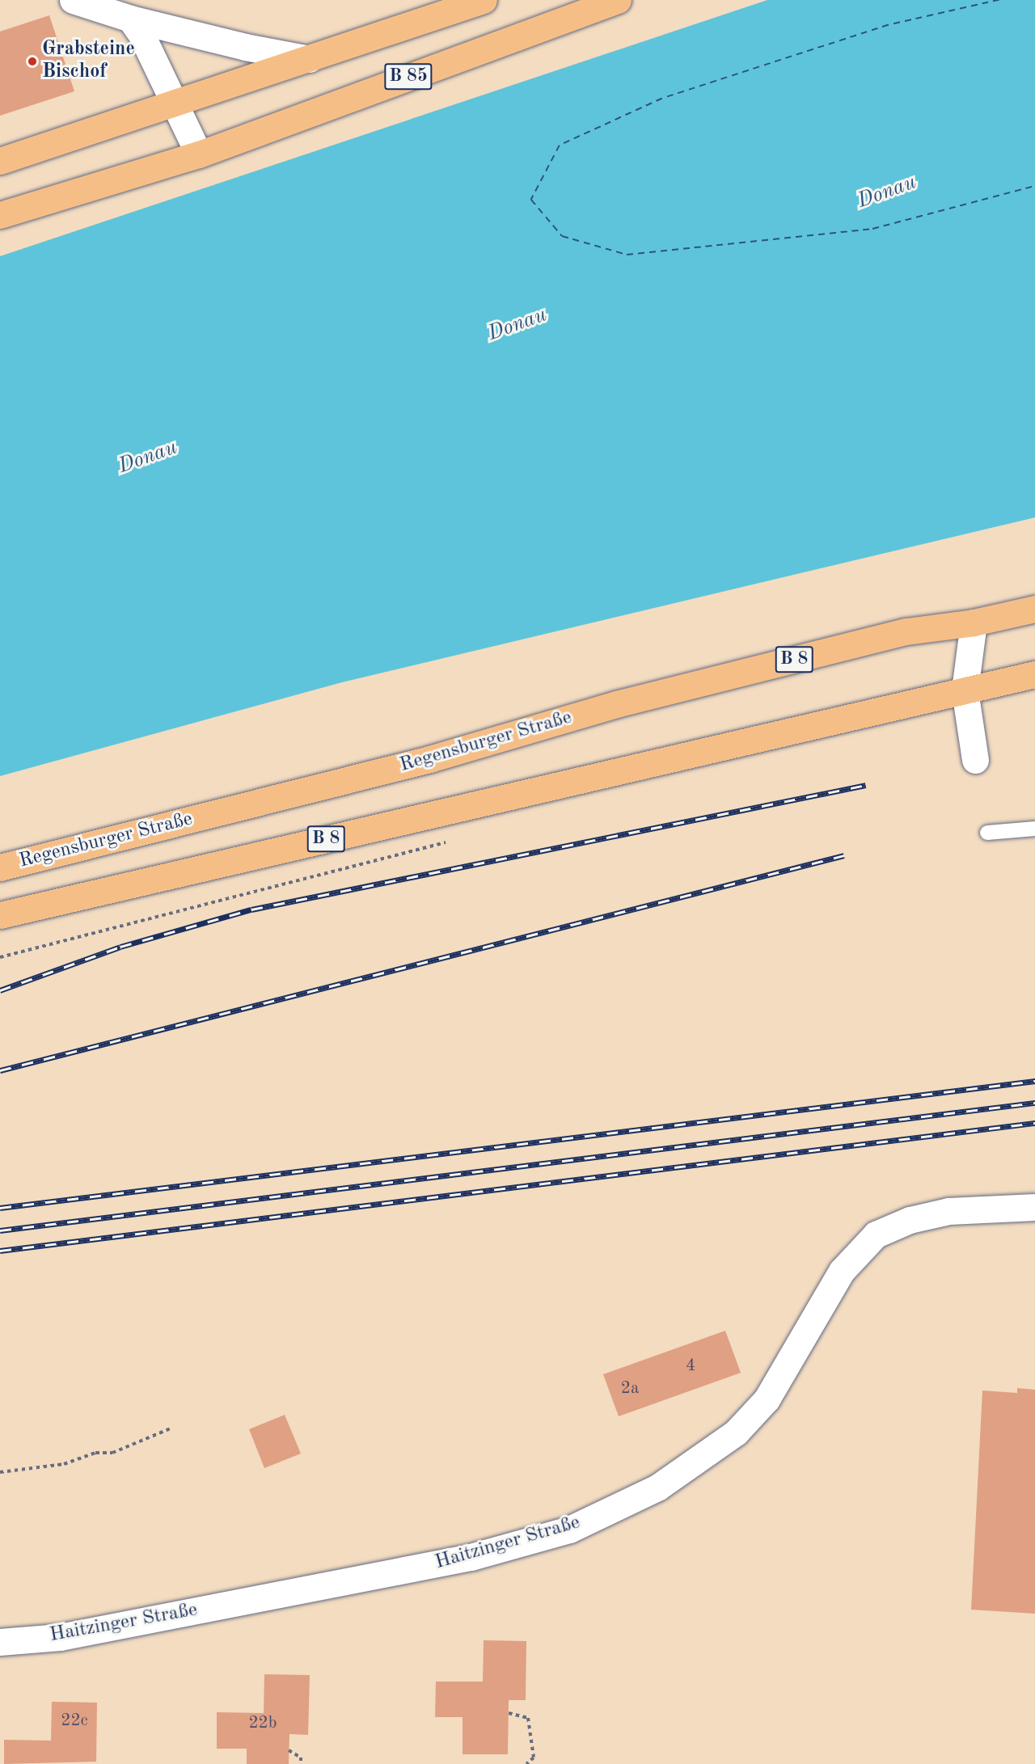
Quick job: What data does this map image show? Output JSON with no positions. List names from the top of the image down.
{
  "streets": {
    "main road": ["B 85", "B 8", "Regensburger Straße"],
    "street": ["Haitzinger Straße"]
  },
  "water": ["Donau"],
  "places": ["Grabsteine Bischof"],
  "house_numbers": [
    "4",
    "2a",
    "22c",
    "22b"
  ]
}
